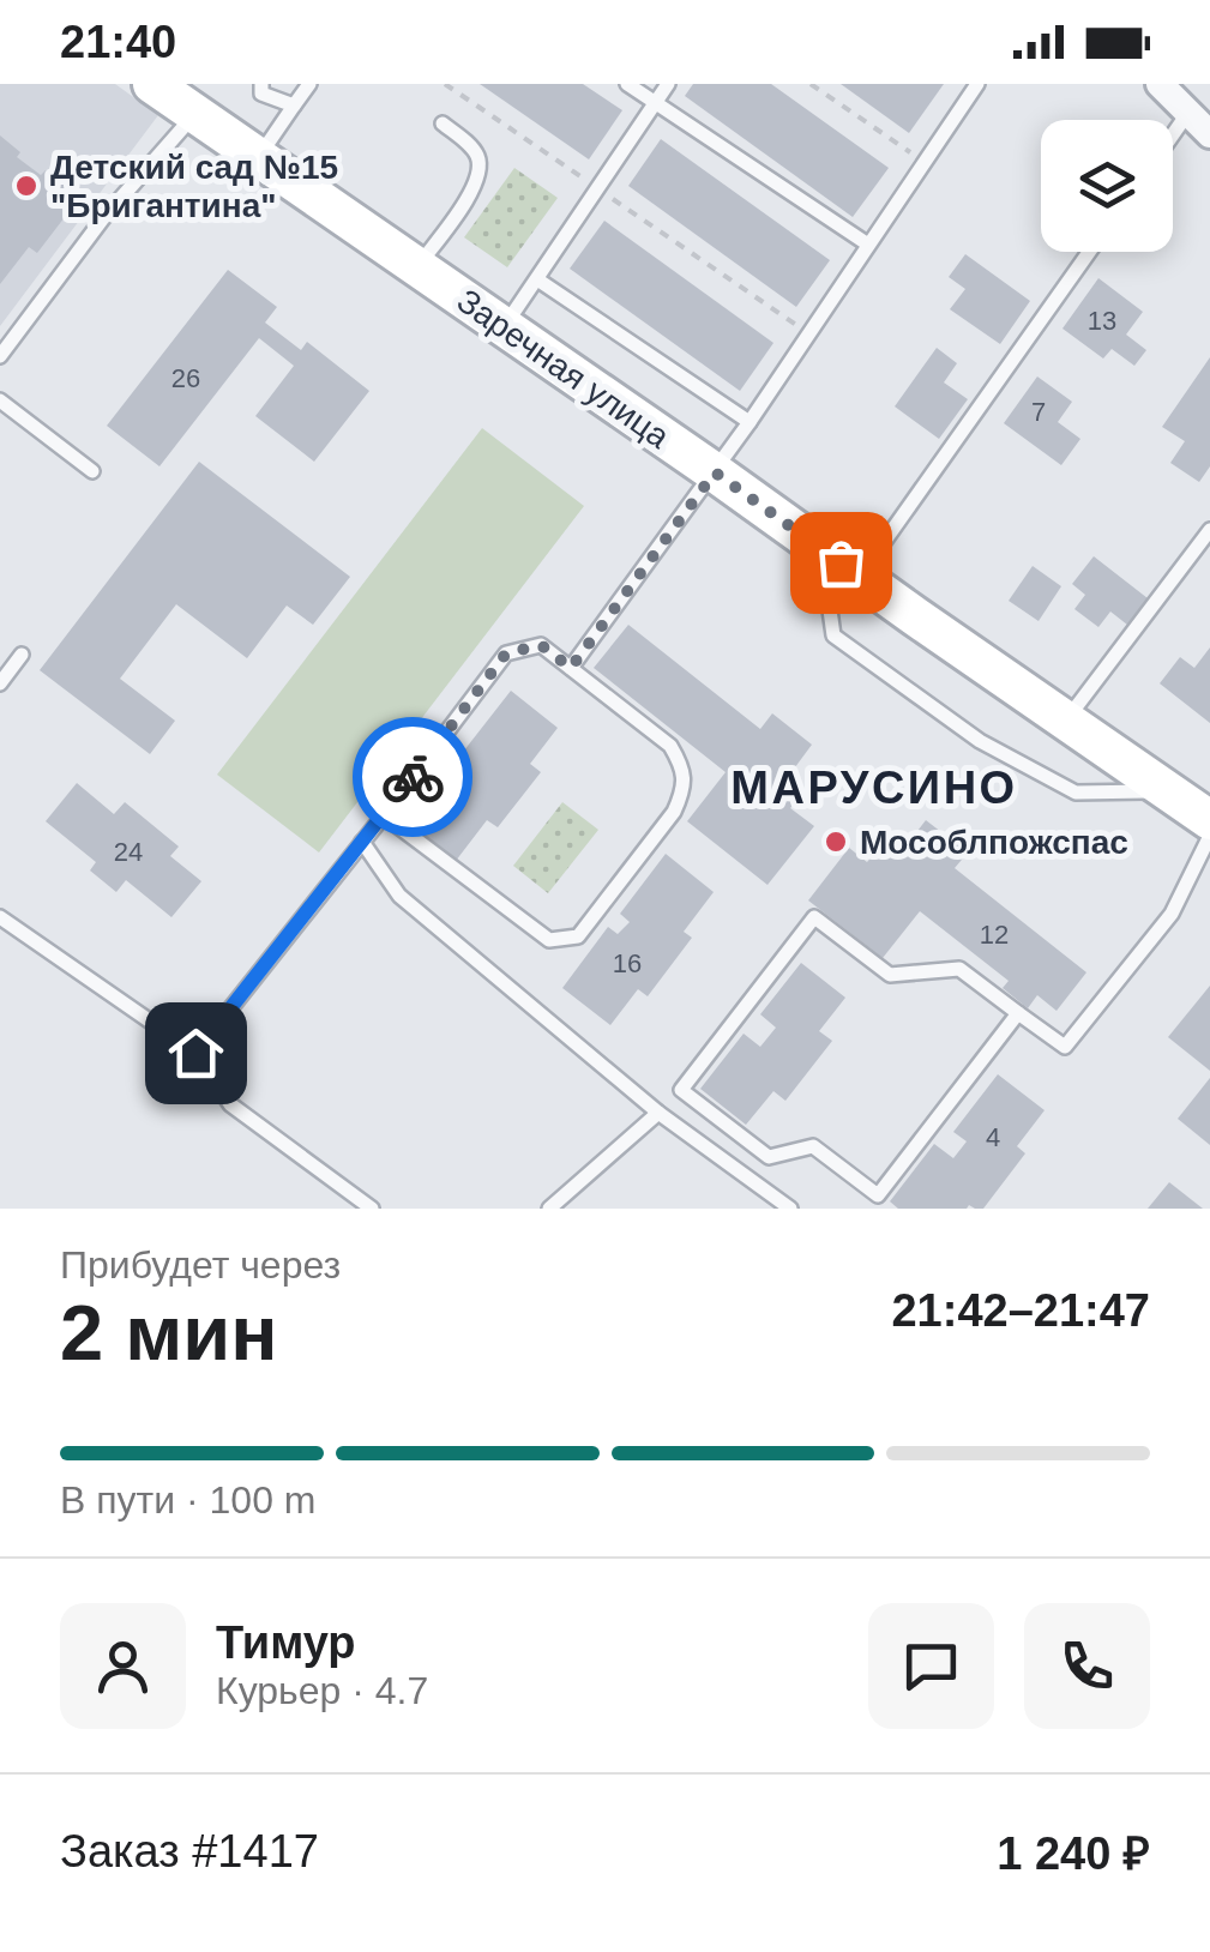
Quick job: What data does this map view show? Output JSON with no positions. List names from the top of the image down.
{
  "streets": {
    "street": ["Заречная улица"]
  },
  "districts": ["МАРУСИНО"],
  "places": ["Детский сад №15 \"Бригантина\"", "Мособлпожспас"],
  "house_numbers": [
    "13",
    "26",
    "7",
    "24",
    "12",
    "16",
    "4"
  ],
  "page": {
    "status": "21:40",
    "heading": ["2 мин", "Прибудет через", "21:42–21:47"],
    "panel": [
      "Тимур",
      "Курьер · 4.7",
      "Заказ #1417",
      "1 240 ₽"
    ],
    "bar": "В пути · 100 m"
  }
}
